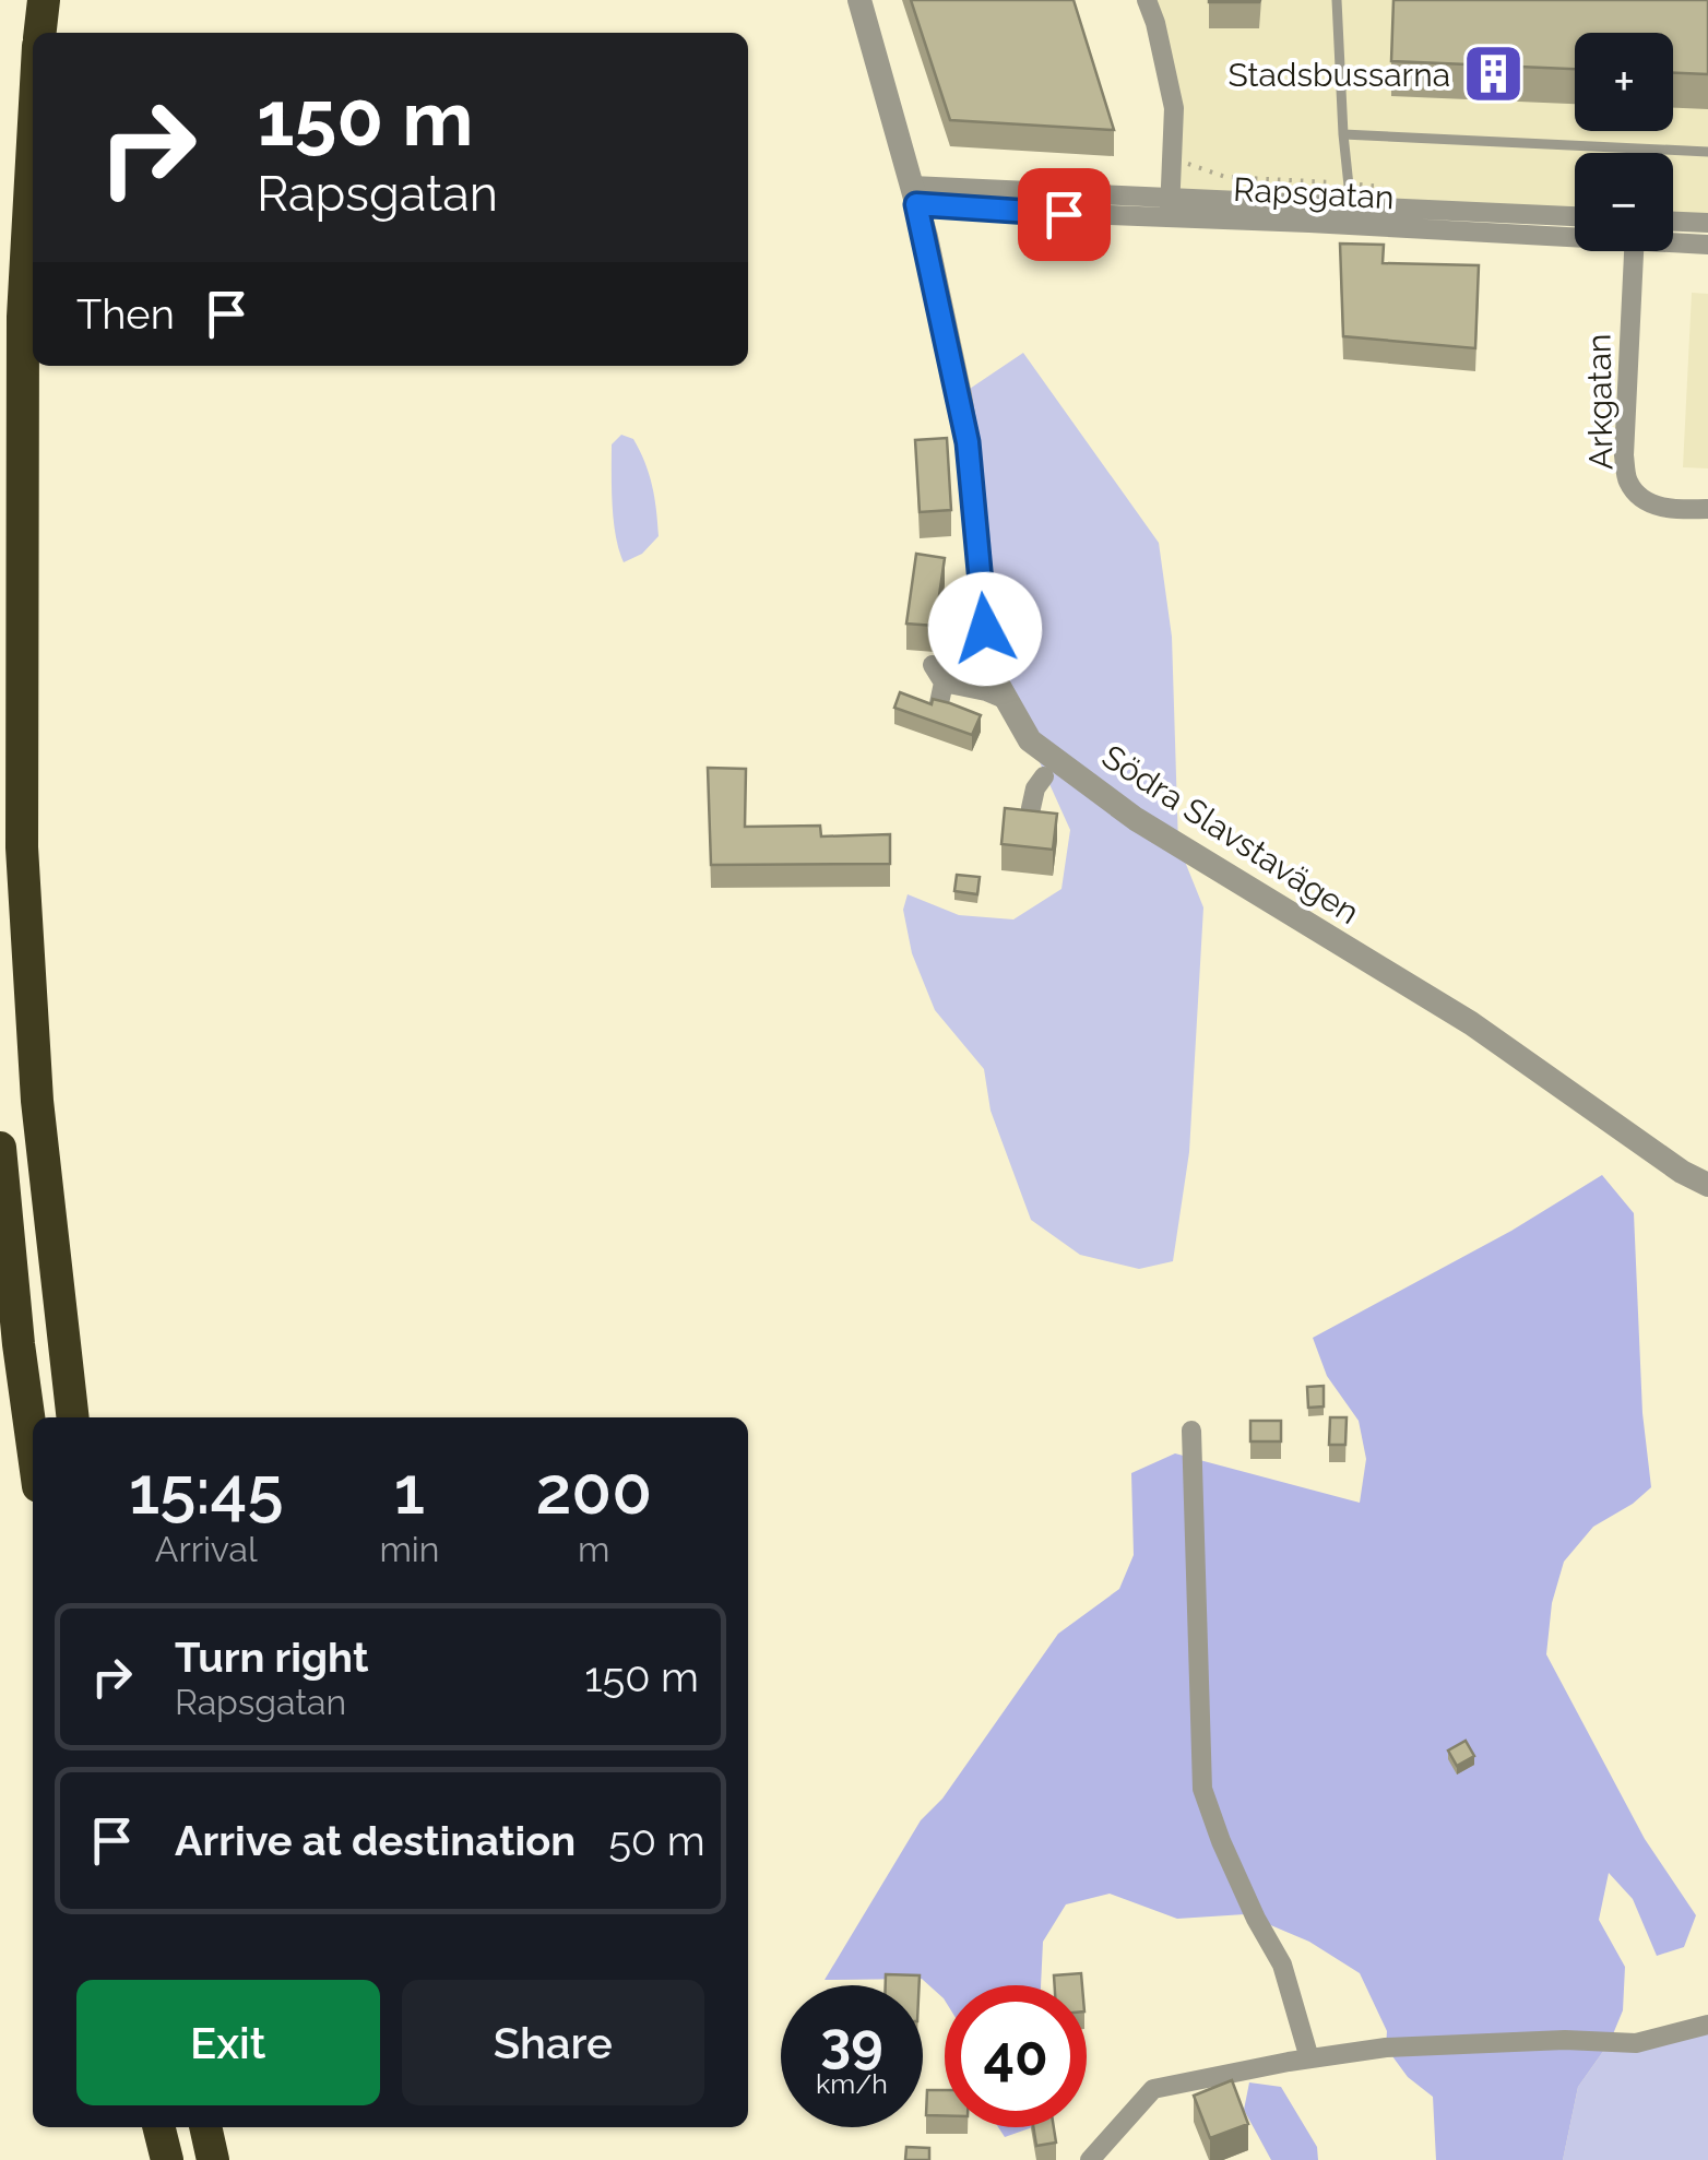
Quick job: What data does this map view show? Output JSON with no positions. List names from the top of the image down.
{
  "streets": {
    "street": ["Rapsgatan", "Arkgatan", "Södra Slavstavägen"]
  },
  "crossings": [
    ["Rapsgatan", "Södra Slavstavägen"]
  ],
  "places": {
    "building": ["Stadsbussarna"]
  },
  "page": {
    "map_buttons": ["+", "−"],
    "turn": ["150 m", "Rapsgatan"],
    "then": "Then",
    "eta": [
      "15:45",
      "Arrival",
      "1",
      "min",
      "200",
      "m"
    ],
    "list": [
      {
        "name": "Turn right",
        "note": "Rapsgatan",
        "value": "150 m"
      },
      {
        "name": "Arrive at destination",
        "value": "50 m"
      }
    ],
    "buttons": ["Exit", "Share"],
    "speed": "39 km/h",
    "limit": "40"
  }
}
